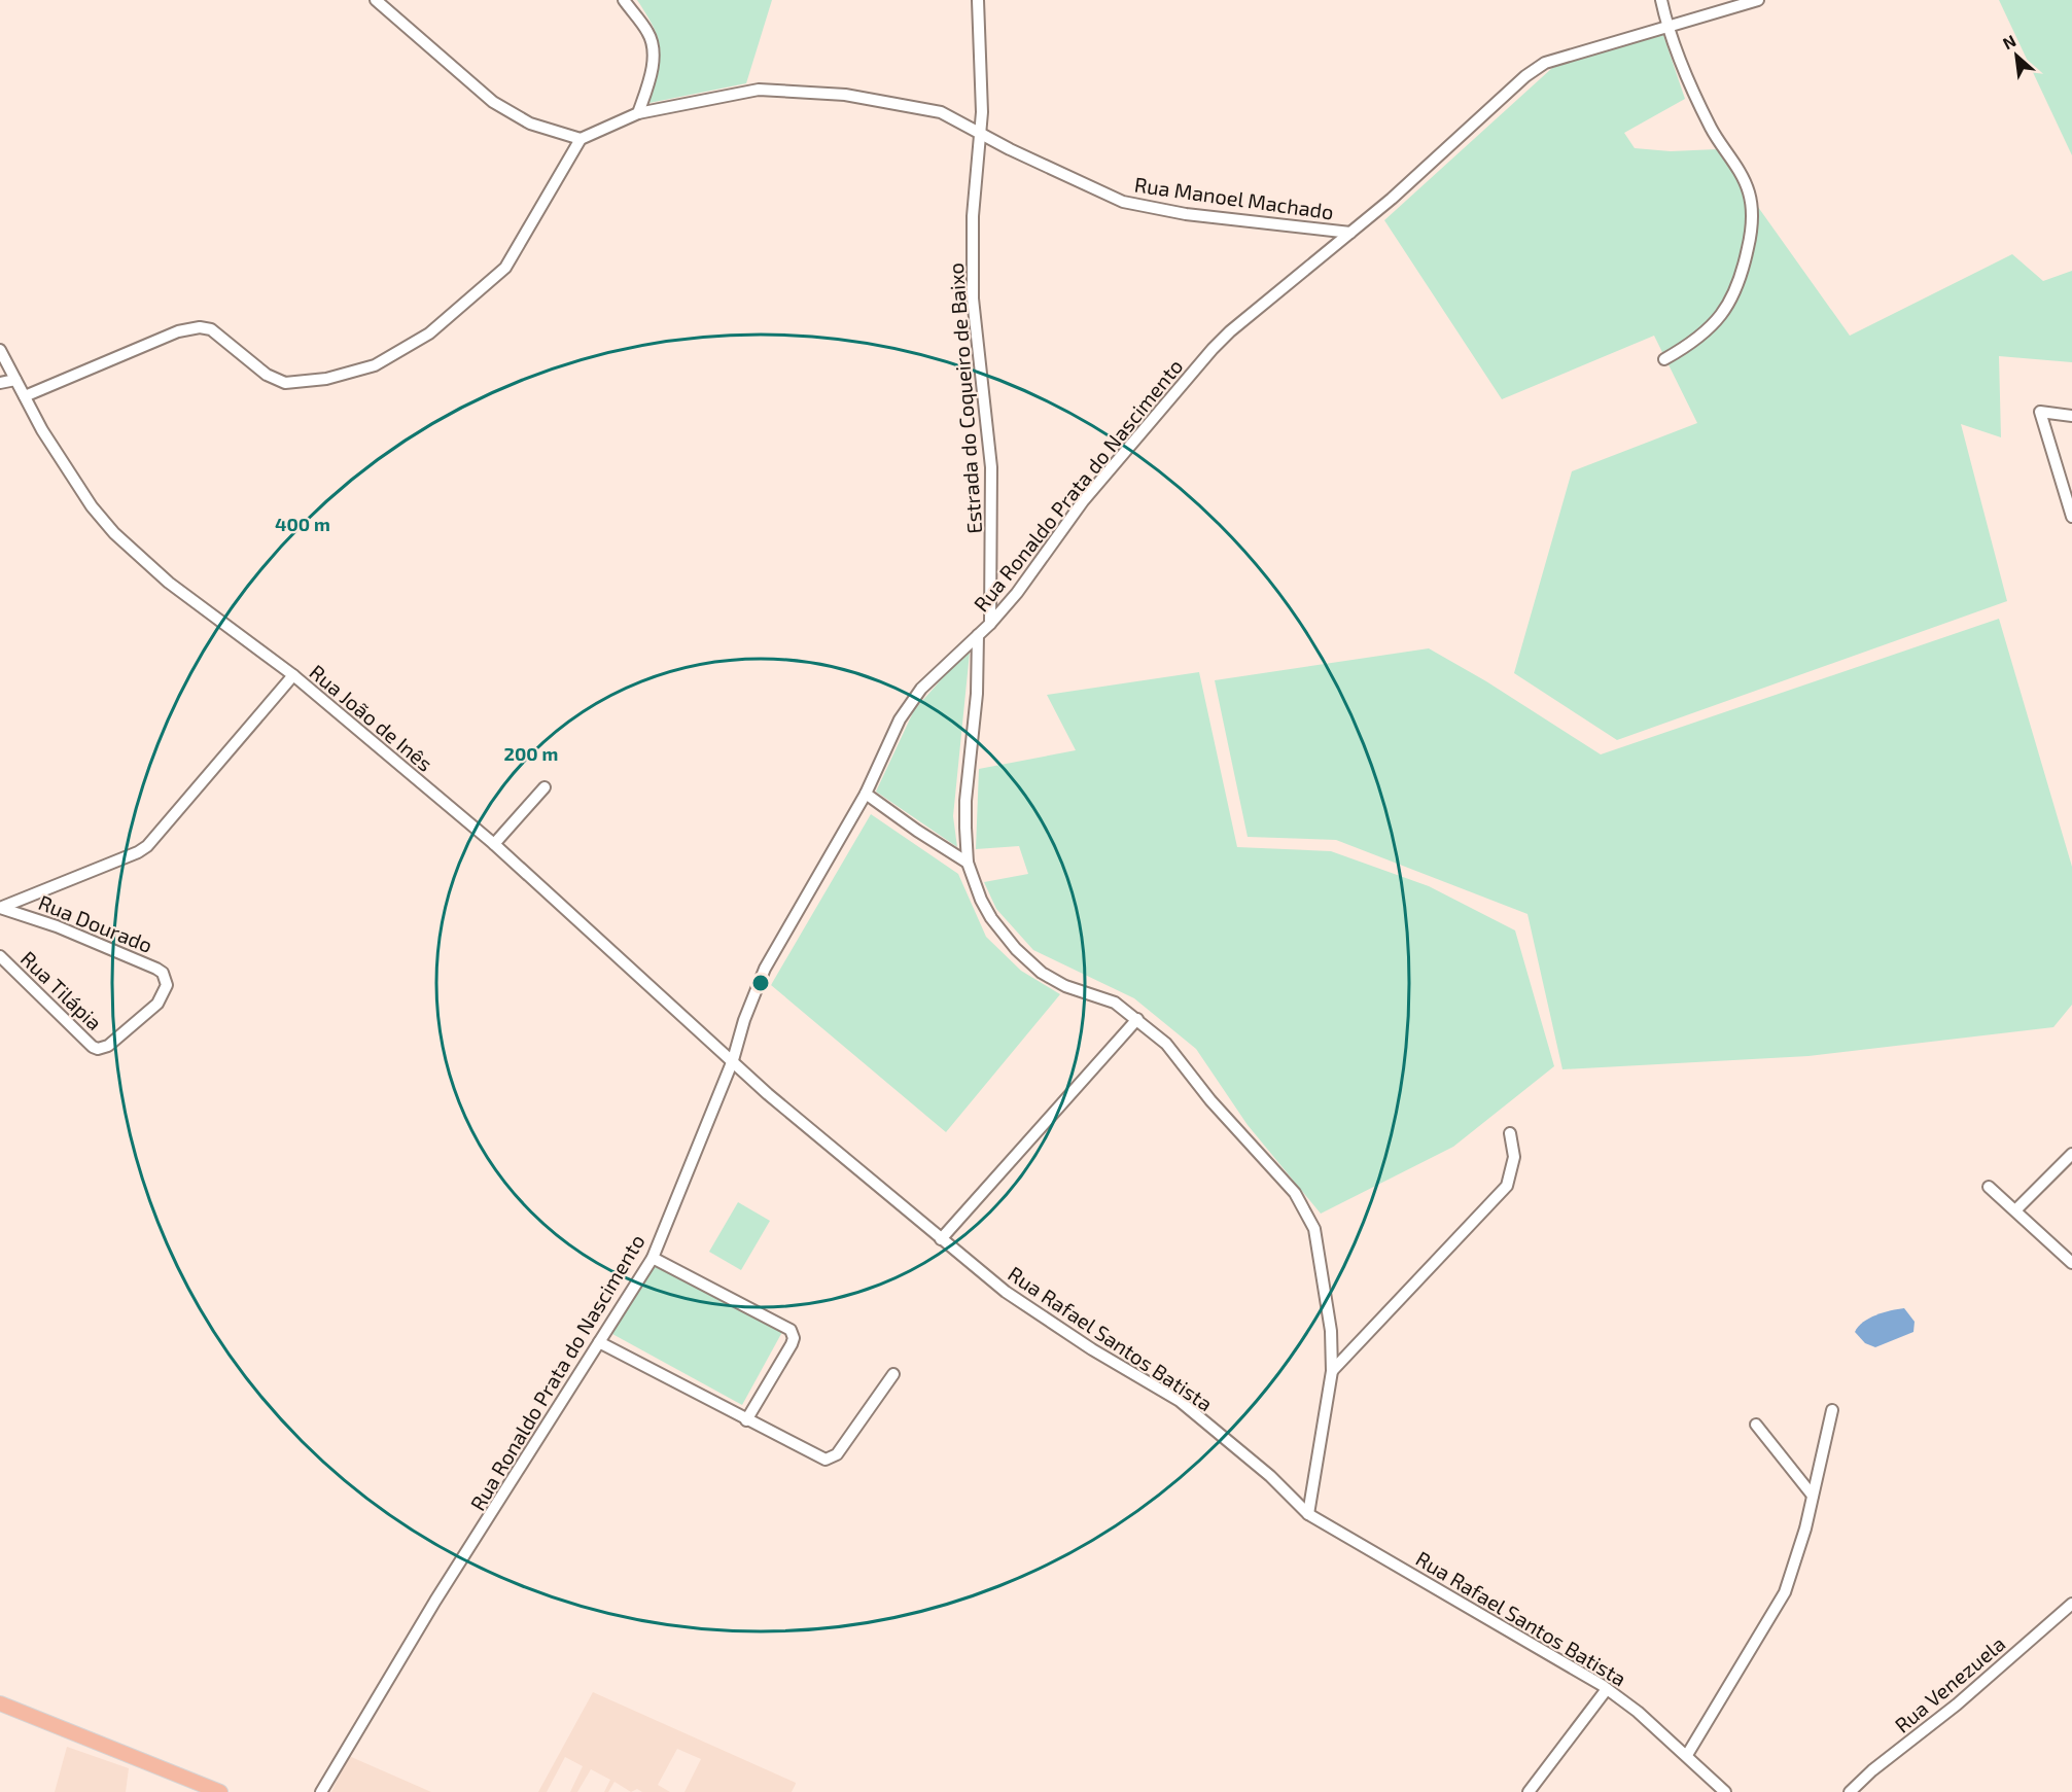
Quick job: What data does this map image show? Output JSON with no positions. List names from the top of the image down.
{
  "streets": {
    "street": [
      "Rua Manoel Machado",
      "Estrada do Coqueiro de Baixo",
      "Rua Ronaldo Prata do Nascimento",
      "Rua João de Inês",
      "Rua Dourado",
      "Rua Tilápia",
      "Rua Rafael Santos Batista",
      "Rua Venezuela"
    ]
  },
  "crossings": [
    ["Rua Manoel Machado", "Estrada do Coqueiro de Baixo"],
    ["Rua Manoel Machado", "Rua Ronaldo Prata do Nascimento"],
    ["Estrada do Coqueiro de Baixo", "Rua Ronaldo Prata do Nascimento"],
    ["Rua Ronaldo Prata do Nascimento", "Rua João de Inês"],
    ["Rua Ronaldo Prata do Nascimento", "Rua Rafael Santos Batista"],
    ["Rua João de Inês", "Rua Rafael Santos Batista"],
    ["Rua Dourado", "Rua Tilápia"]
  ],
  "north": "top left",
  "rings": ["400 m", "200 m"]
}
